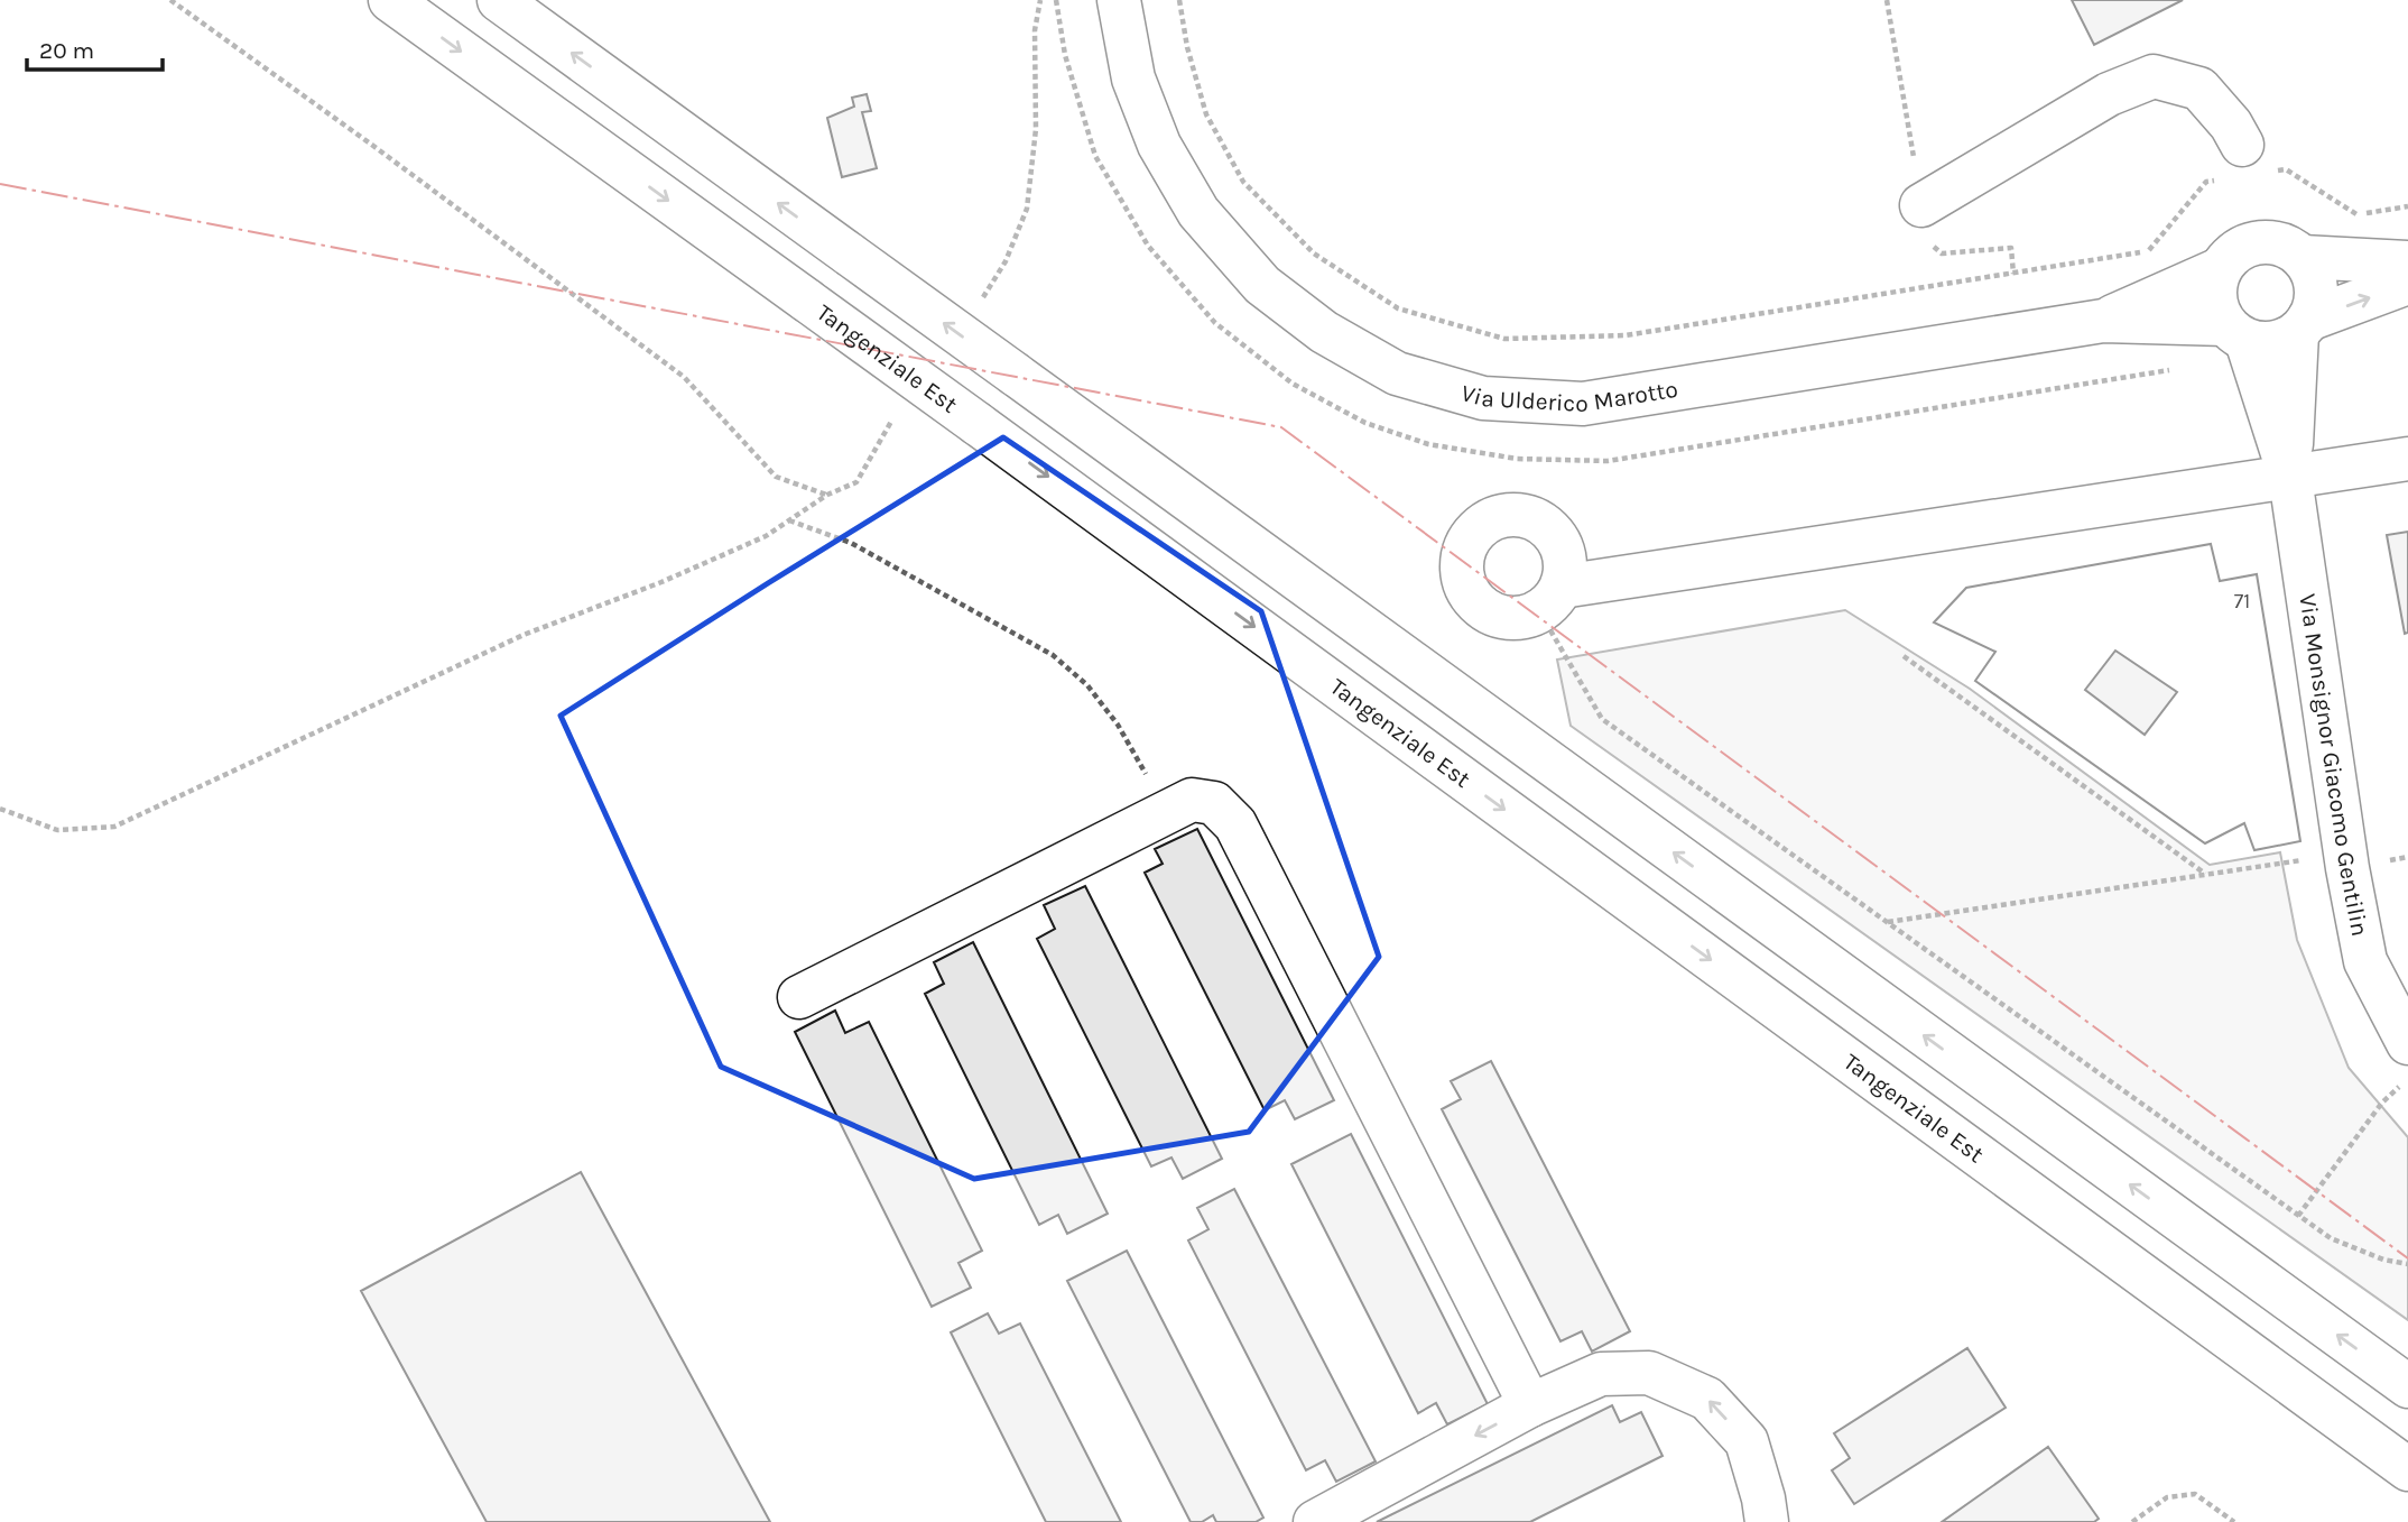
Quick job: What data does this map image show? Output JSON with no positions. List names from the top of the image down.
{
  "streets": {
    "main road": ["Tangenziale Est", "Via Ulderico Marotto", "Via Monsignor Giacomo Gentilin"]
  },
  "crossings": [
    ["Via Ulderico Marotto", "Via Monsignor Giacomo Gentilin"]
  ],
  "house_numbers": ["71"],
  "scale_bar": "20 m"
}
